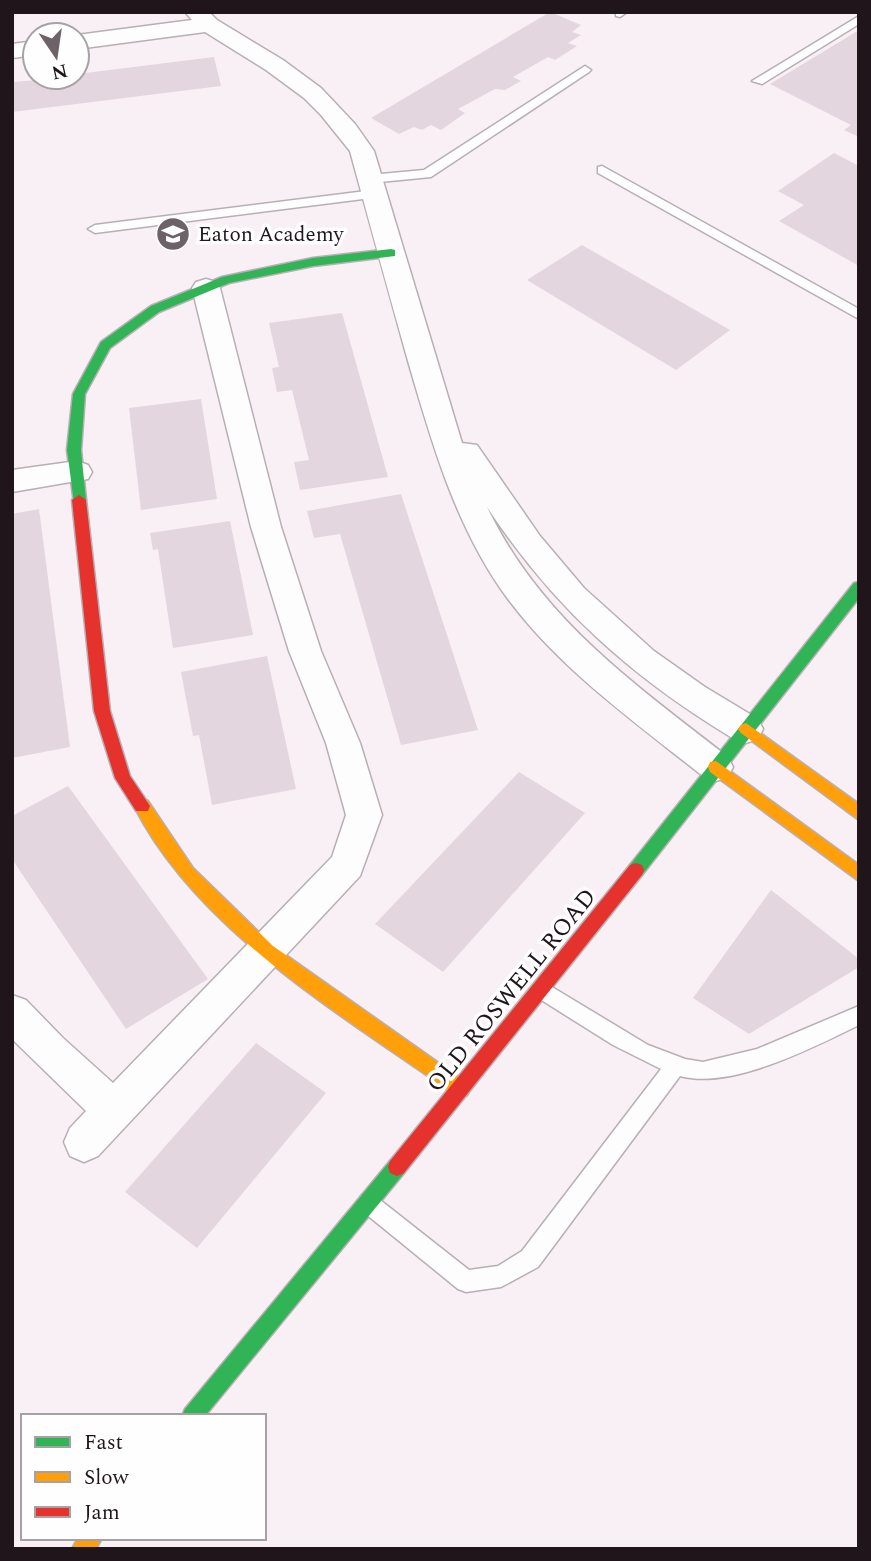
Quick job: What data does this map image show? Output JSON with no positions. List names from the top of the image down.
{
  "streets": {
    "street": ["OLD ROSWELL ROAD"]
  },
  "places": {
    "school or university": ["Eaton Academy"]
  },
  "legend": ["Fast", "Slow", "Jam"],
  "north": "bottom"
}
